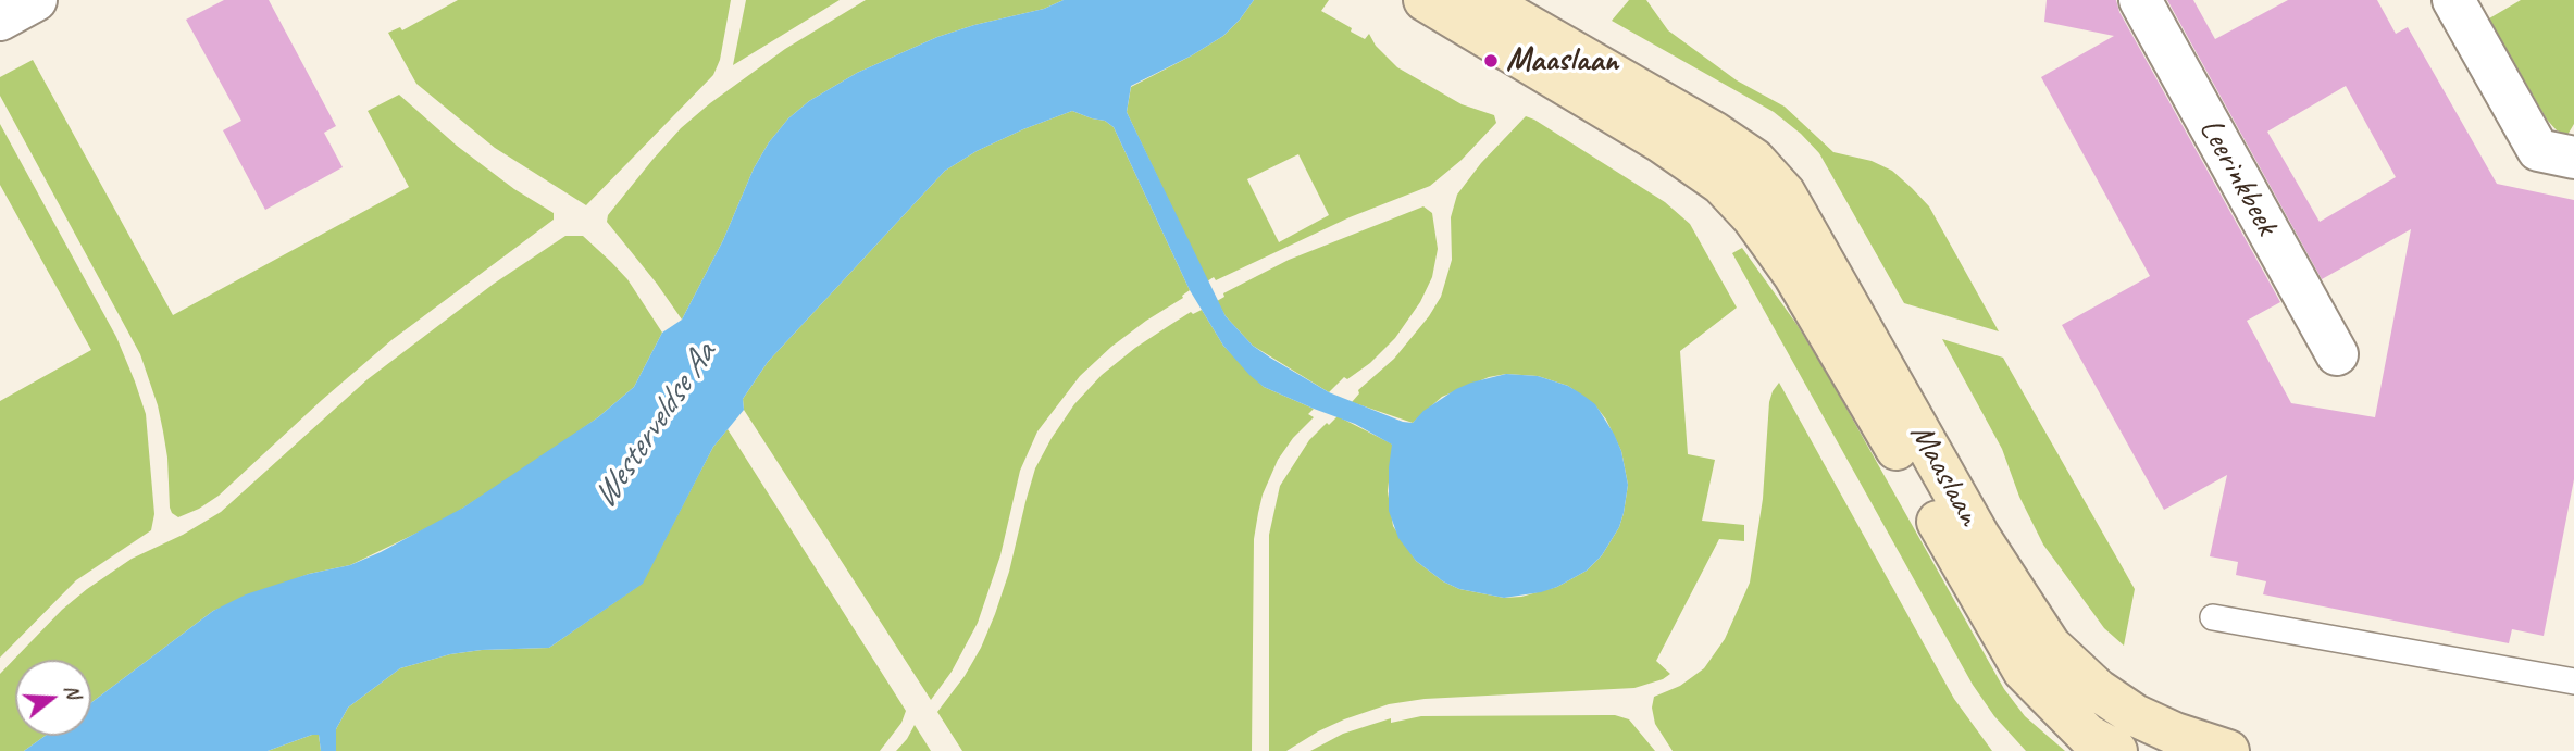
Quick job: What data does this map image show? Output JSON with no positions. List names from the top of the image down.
{
  "streets": {
    "street": ["Leerinkbeek", "Maaslaan"]
  },
  "water": ["Westerveldse Aa"],
  "places": ["Maaslaan"],
  "north": "right"
}
